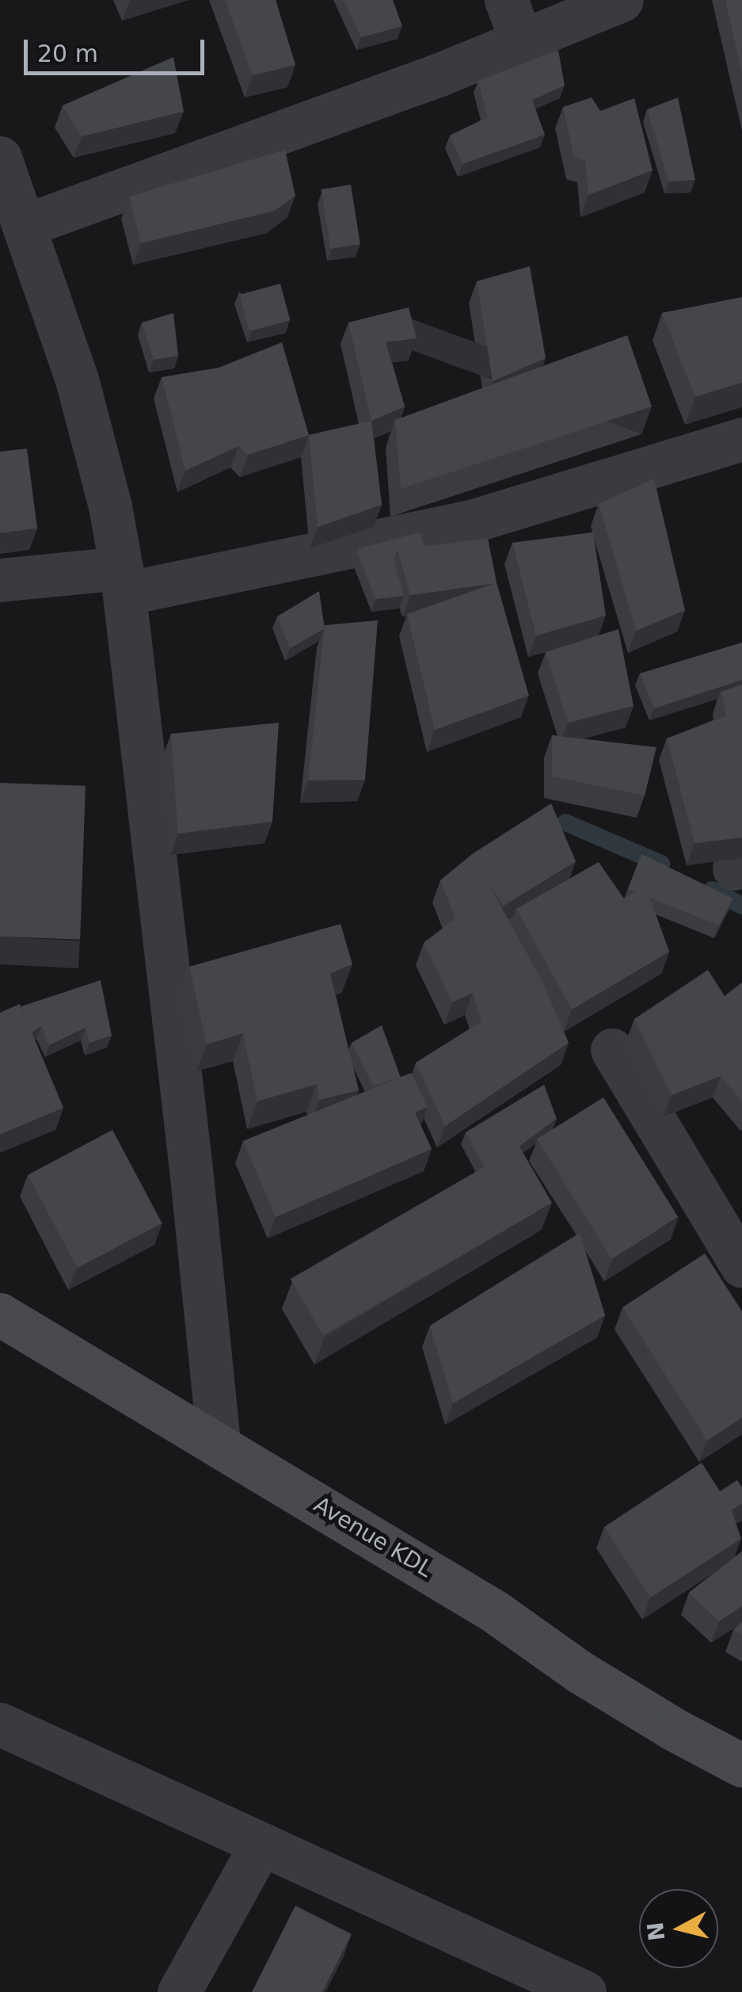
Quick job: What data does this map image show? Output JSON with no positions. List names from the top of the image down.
{
  "streets": {
    "street": ["Avenue KDL"]
  },
  "scale_bar": "20 m",
  "north": "left"
}
